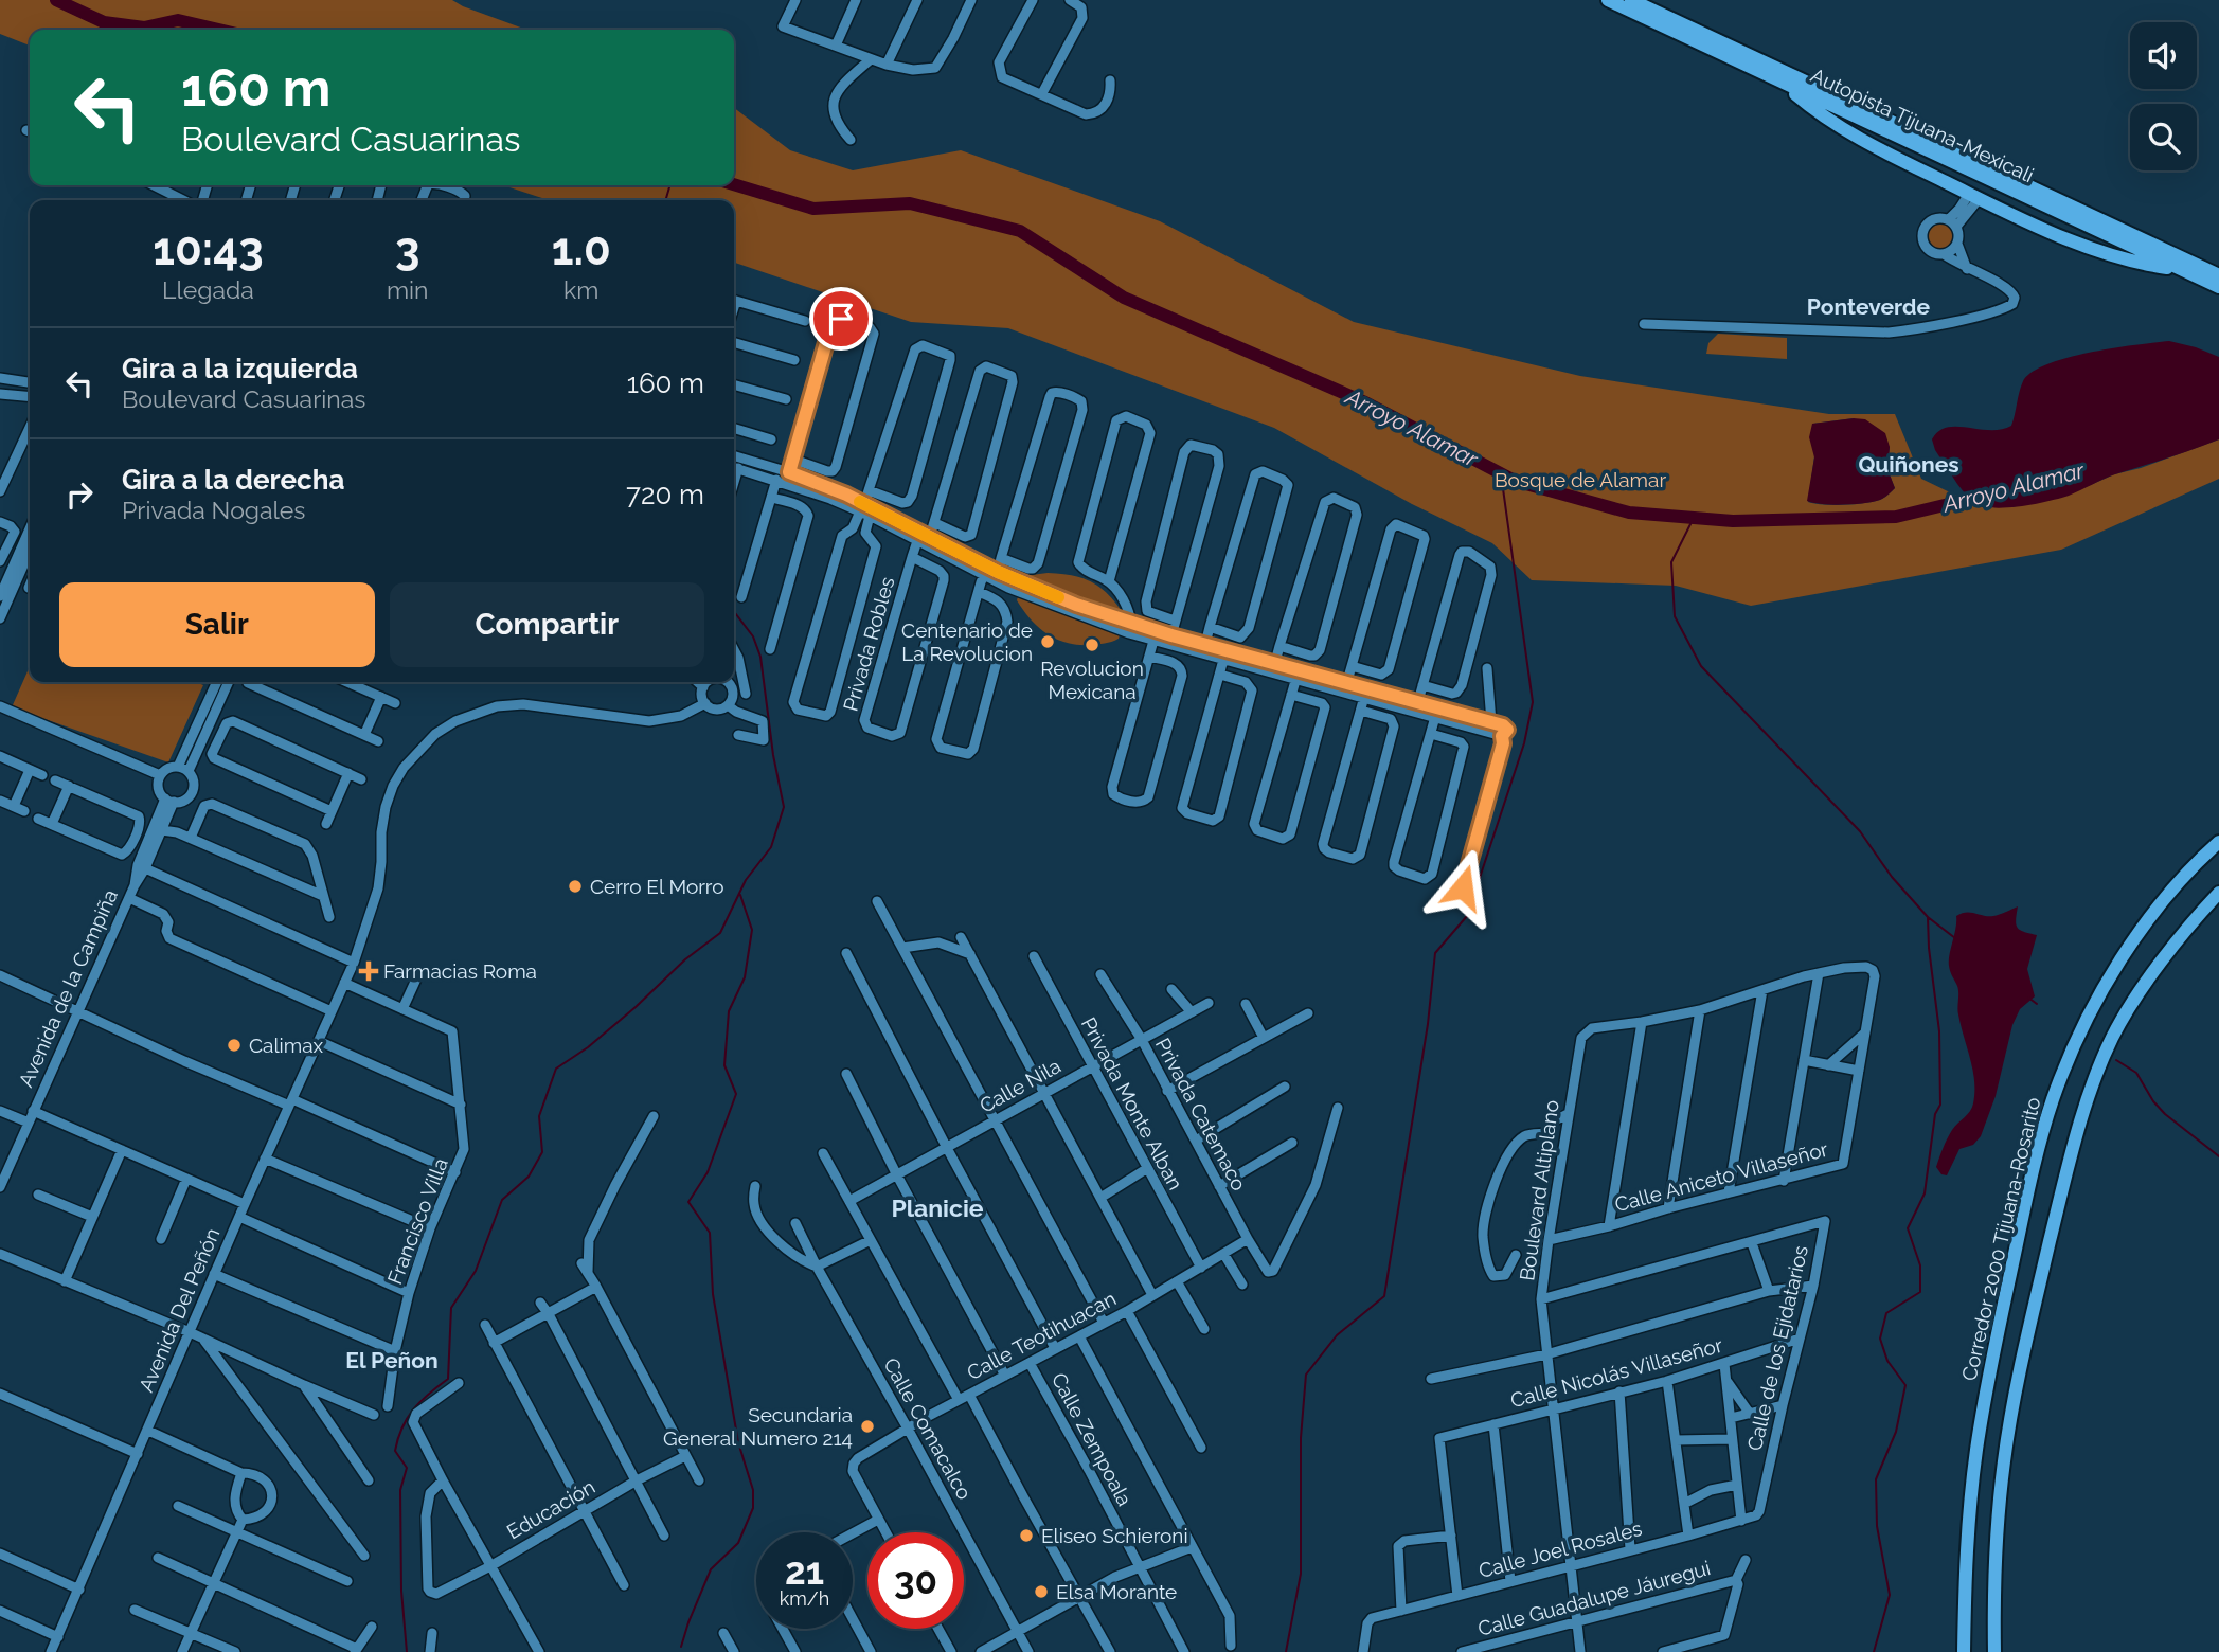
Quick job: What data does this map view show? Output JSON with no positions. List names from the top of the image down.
{
  "streets": {
    "highway": ["Autopista Tijuana-Mexicali", "Corredor 2000 Tijuana-Rosarito"],
    "street": [
      "Privada Robles",
      "Avenida de la Campiña",
      "Calle Nila",
      "Privada Monte Alban",
      "Privada Catemaco",
      "Calle Aniceto Villaseñor",
      "Boulevard Altiplano",
      "Francisco Villa",
      "Avenida Del Peñón",
      "Calle Teotihuacan",
      "Calle de los Ejidatarios",
      "Calle Nicolás Villaseñor",
      "Calle Comacalco",
      "Calle Zempoala",
      "Educación",
      "Calle Joel Rosales",
      "Calle Guadalupe Jáuregui"
    ]
  },
  "crossings": [
    ["Calle Nila", "Privada Monte Alban"],
    ["Calle Nila", "Privada Catemaco"],
    ["Privada Monte Alban", "Calle Teotihuacan"],
    ["Privada Catemaco", "Calle Teotihuacan"],
    ["Calle Aniceto Villaseñor", "Boulevard Altiplano"],
    ["Boulevard Altiplano", "Calle de los Ejidatarios"],
    ["Boulevard Altiplano", "Calle Nicolás Villaseñor"],
    ["Boulevard Altiplano", "Calle Joel Rosales"],
    ["Boulevard Altiplano", "Calle Guadalupe Jáuregui"],
    ["Francisco Villa", "Avenida Del Peñón"],
    ["Calle Teotihuacan", "Calle Comacalco"],
    ["Calle Teotihuacan", "Calle Zempoala"],
    ["Calle de los Ejidatarios", "Calle Nicolás Villaseñor"],
    ["Calle de los Ejidatarios", "Calle Joel Rosales"]
  ],
  "districts": [
    "Ponteverde",
    "Quiñones",
    "Planicie",
    "El Peñon"
  ],
  "water": ["Arroyo Alamar"],
  "parks": ["Bosque de Alamar"],
  "places": {
    "other": [
      "Centenario de La Revolucion",
      "Revolucion Mexicana",
      "Cerro El Morro",
      "Calimax",
      "Secundaria General Numero 214",
      "Eliseo Schieroni",
      "Elsa Morante"
    ],
    "health": ["Farmacias Roma"]
  },
  "page": {
    "turn": ["160 m", "Boulevard Casuarinas"],
    "eta": [
      "10:43",
      "Llegada",
      "3",
      "min",
      "1.0",
      "km"
    ],
    "list": [
      {
        "name": "Gira a la izquierda",
        "note": "Boulevard Casuarinas",
        "value": "160 m"
      },
      {
        "name": "Gira a la derecha",
        "note": "Privada Nogales",
        "value": "720 m"
      }
    ],
    "buttons": ["Salir", "Compartir"],
    "speed": "21 km/h",
    "limit": "30"
  }
}
